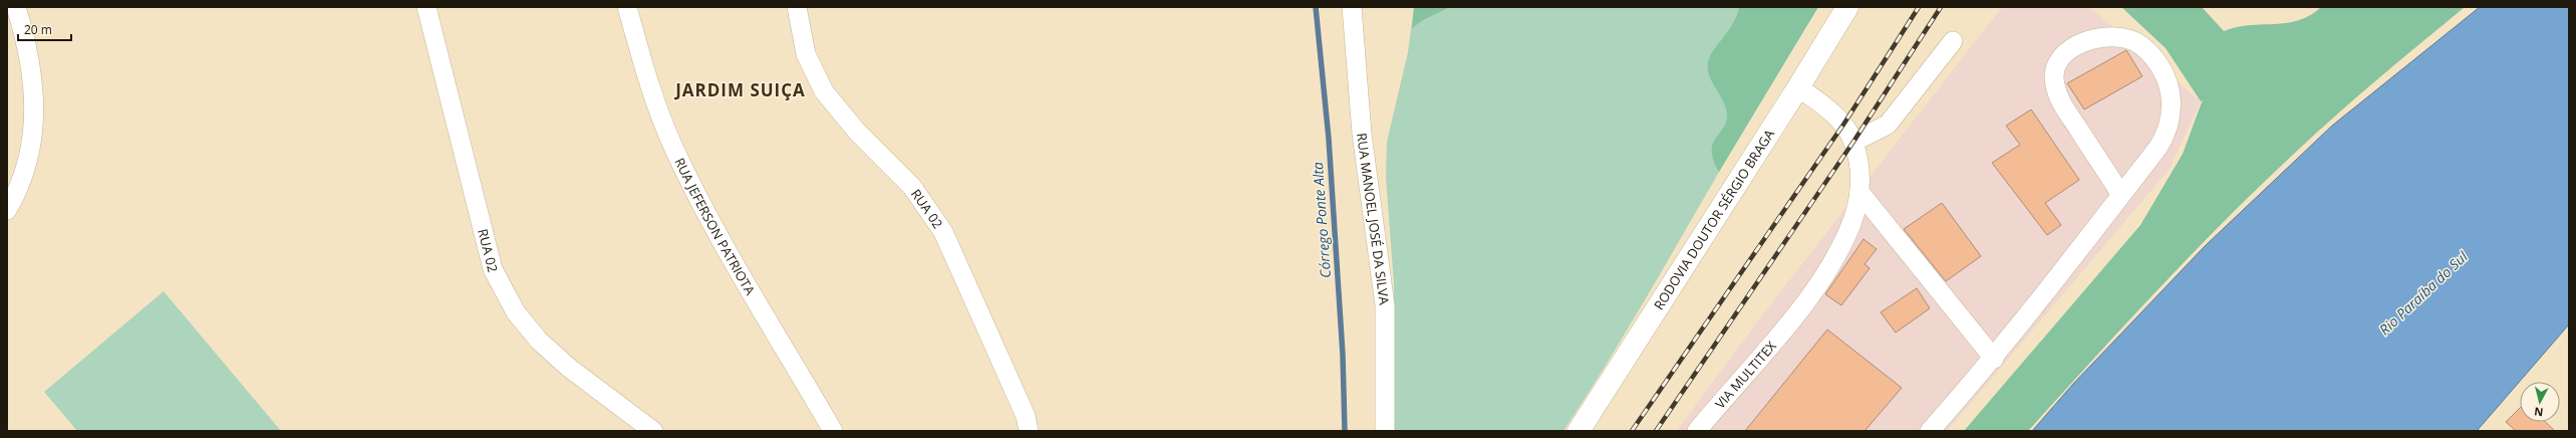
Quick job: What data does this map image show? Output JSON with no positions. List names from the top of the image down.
{
  "streets": {
    "main road": ["RODOVIA DOUTOR SÉRGIO BRAGA"],
    "street": [
      "RUA 02",
      "RUA MANOEL JOSÉ DA SILVA",
      "RUA JEFERSON PATRIOTA",
      "VIA MULTITEX"
    ]
  },
  "crossings": [
    ["RODOVIA DOUTOR SÉRGIO BRAGA", "VIA MULTITEX"]
  ],
  "districts": ["JARDIM SUIÇA"],
  "water": ["Córrego Ponte Alta", "Rio Paraíba do Sul"],
  "scale_bar": "20 m",
  "north": "bottom"
}
